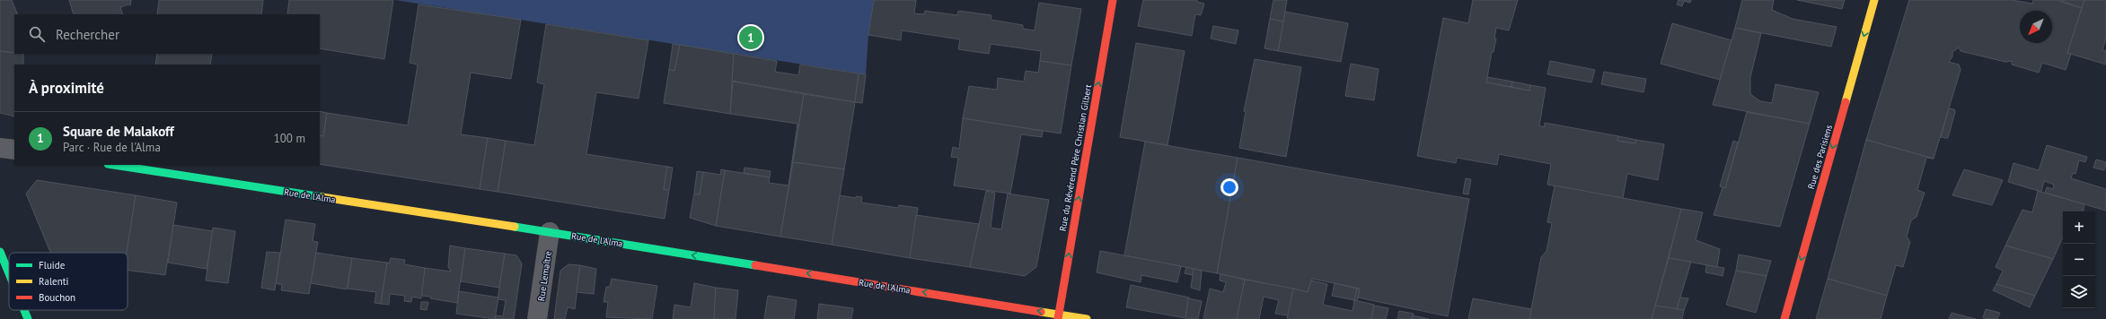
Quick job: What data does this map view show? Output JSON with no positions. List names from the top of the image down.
{
  "streets": {
    "street": [
      "Rue des Parisiens",
      "Rue du Révérend Père Christian Gilbert",
      "Rue de l'Alma",
      "Rue Lemaître"
    ]
  },
  "crossings": [
    ["Rue du Révérend Père Christian Gilbert", "Rue de l'Alma"],
    ["Rue de l'Alma", "Rue Lemaître"]
  ],
  "one_way": ["Rue des Parisiens", "Rue du Révérend Père Christian Gilbert", "Rue de l'Alma"],
  "legend": ["Fluide", "Ralenti", "Bouchon"],
  "north": "bottom left",
  "page": {
    "search": "Rechercher",
    "pins": "1",
    "heading": "À proximité",
    "list": [
      {
        "mark": "1",
        "name": "Square de Malakoff",
        "note": "Parc · Rue de l'Alma",
        "value": "100 m"
      }
    ],
    "map_buttons": ["+", "−"]
  }
}
